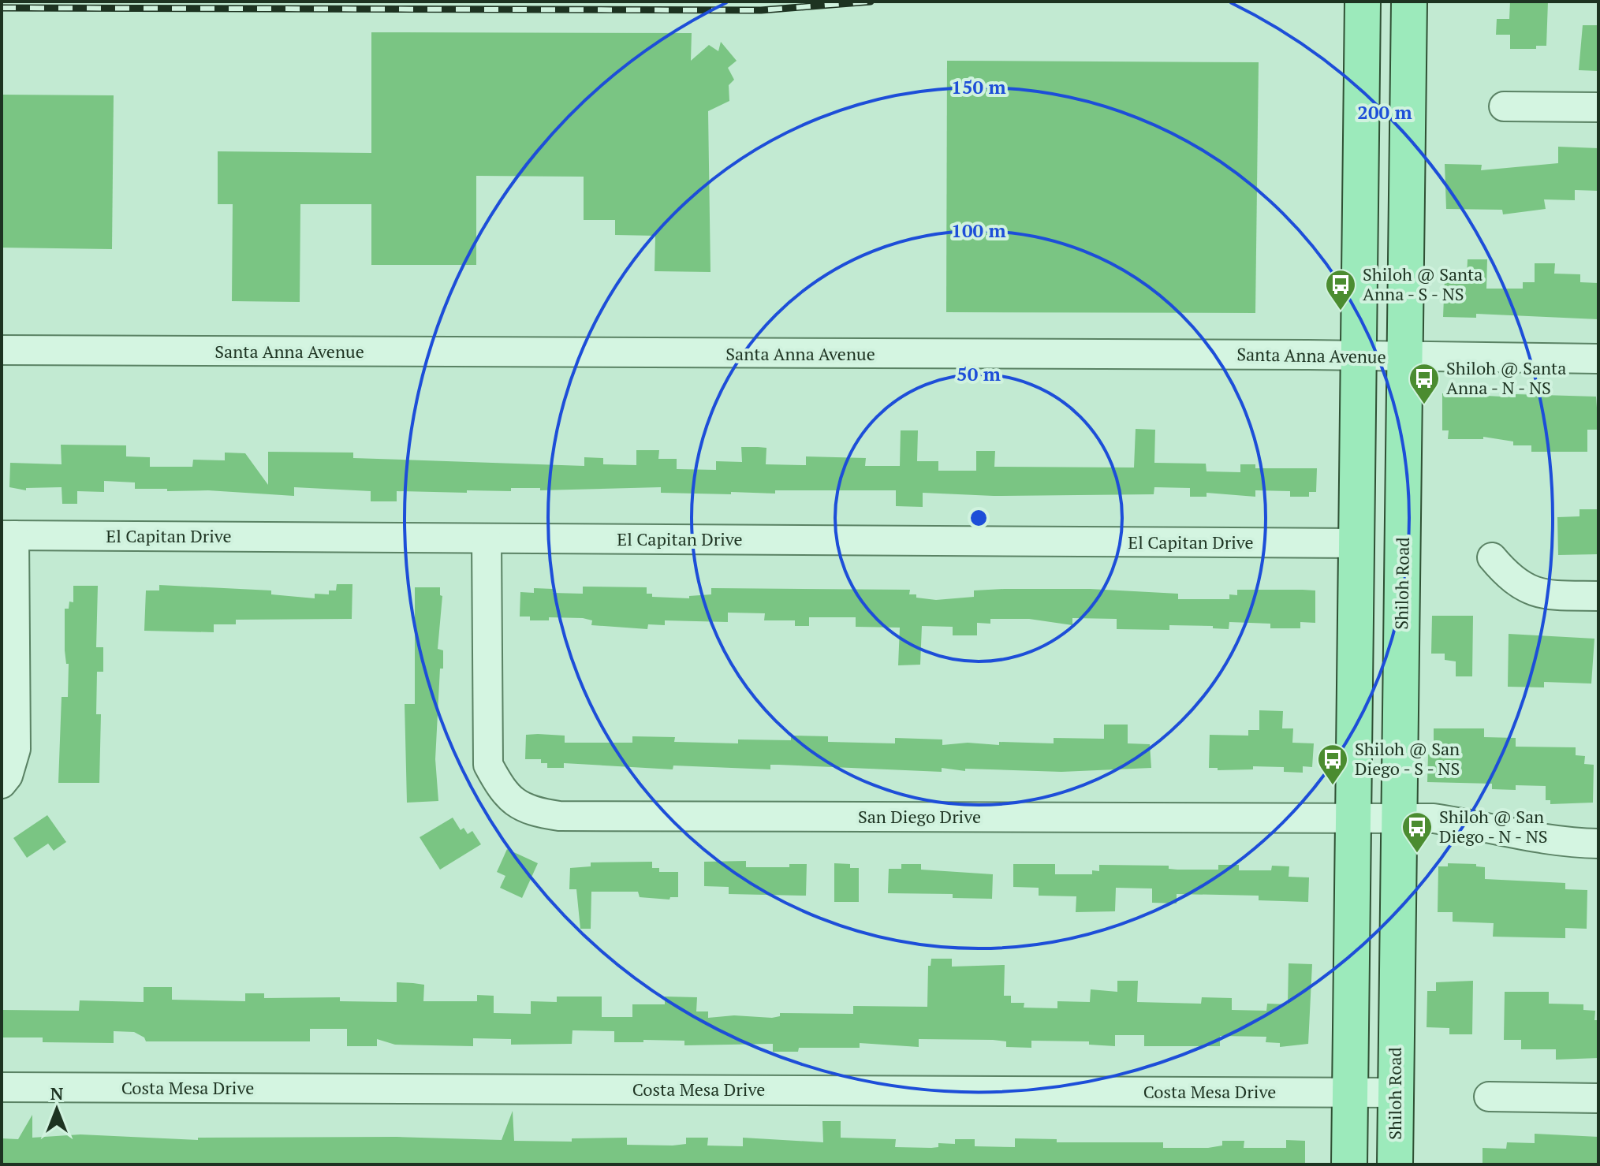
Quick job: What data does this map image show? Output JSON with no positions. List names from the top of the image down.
{
  "streets": {
    "main road": ["Shiloh Road"],
    "street": [
      "Santa Anna Avenue",
      "El Capitan Drive",
      "San Diego Drive",
      "Costa Mesa Drive"
    ]
  },
  "crossings": [
    ["Santa Anna Avenue", "Shiloh Road"],
    ["El Capitan Drive", "San Diego Drive"],
    ["Shiloh Road", "San Diego Drive"],
    ["Shiloh Road", "Costa Mesa Drive"]
  ],
  "places": {
    "bus stop": [
      "Shiloh @ Santa Anna - S - NS",
      "Shiloh @ Santa Anna - N - NS",
      "Shiloh @ San Diego - S - NS",
      "Shiloh @ San Diego - N - NS"
    ]
  },
  "north": "top",
  "rings": [
    "150 m",
    "200 m",
    "100 m",
    "50 m"
  ]
}
